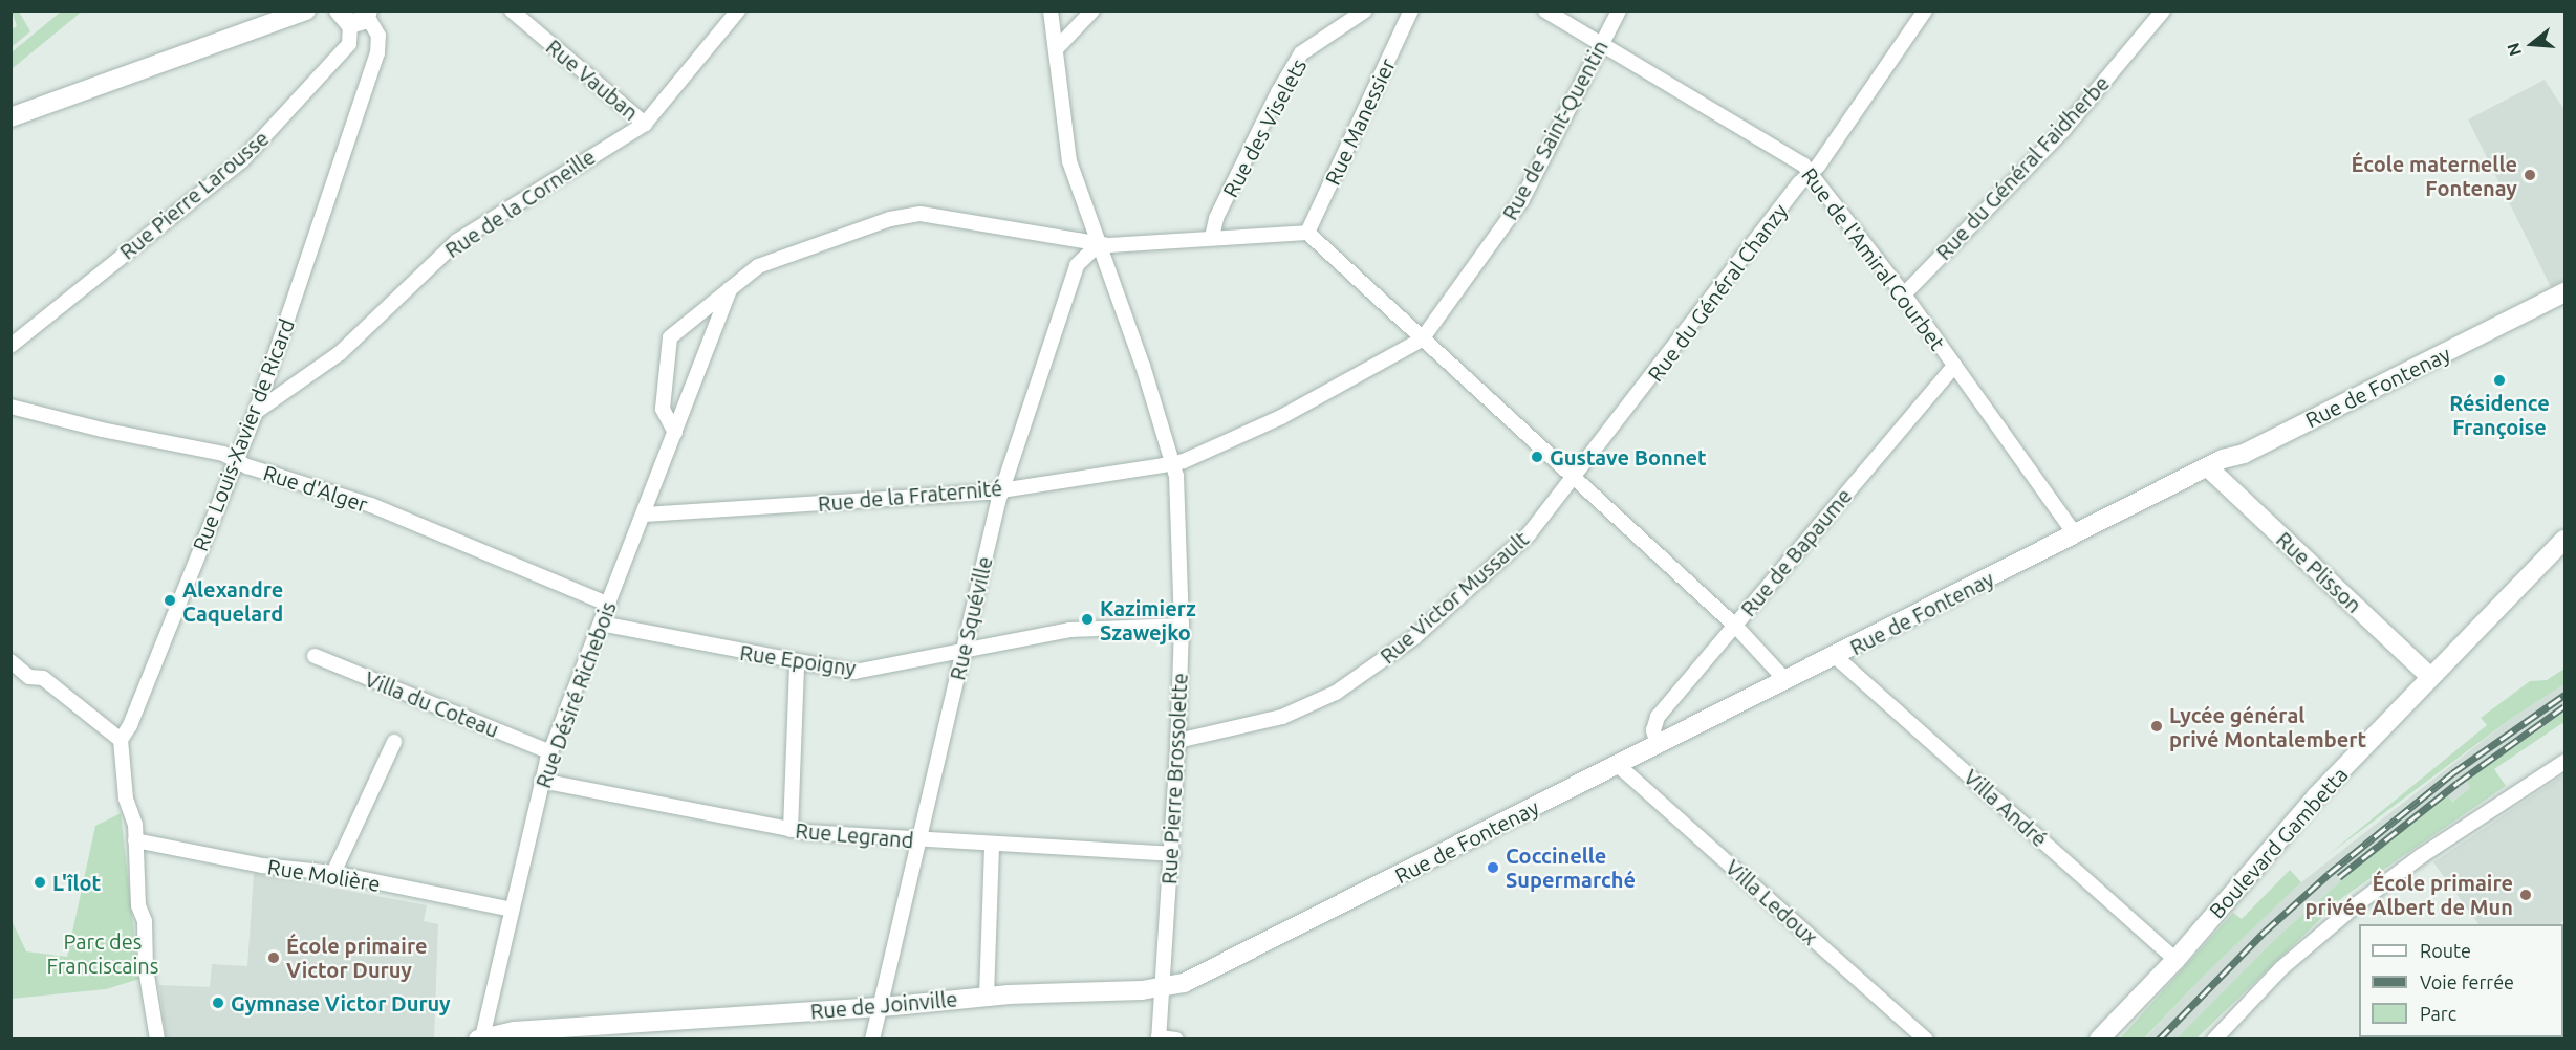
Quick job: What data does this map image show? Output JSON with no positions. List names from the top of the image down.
{
  "streets": {
    "street": [
      "Rue Vauban",
      "Rue Manessier",
      "Rue des Viselets",
      "Rue de Saint-Quentin",
      "Rue du Général Faidherbe",
      "Rue Pierre Larousse",
      "Rue de la Corneille",
      "Rue de l'Amiral Courbet",
      "Rue du Général Chanzy",
      "Rue de Fontenay",
      "Rue Louis-Xavier de Ricard",
      "Rue d'Alger",
      "Rue de la Fraternité",
      "Rue de Bapaume",
      "Rue Plisson",
      "Rue Victor Mussault",
      "Rue Squéville",
      "Rue Epoigny",
      "Rue Désiré Richebois",
      "Villa du Coteau",
      "Rue Pierre Brossolette",
      "Villa André",
      "Rue Legrand",
      "Boulevard Gambetta",
      "Rue Molière",
      "Villa Ledoux",
      "Rue de Joinville"
    ]
  },
  "crossings": [
    ["Rue Vauban", "Rue de la Corneille"],
    ["Rue de Saint-Quentin", "Rue de l'Amiral Courbet"],
    ["Rue de Saint-Quentin", "Rue de la Fraternité"],
    ["Rue du Général Faidherbe", "Rue de l'Amiral Courbet"],
    ["Rue Pierre Larousse", "Rue Louis-Xavier de Ricard"],
    ["Rue de la Corneille", "Rue Louis-Xavier de Ricard"],
    ["Rue de l'Amiral Courbet", "Rue du Général Chanzy"],
    ["Rue de l'Amiral Courbet", "Rue de Fontenay"],
    ["Rue de l'Amiral Courbet", "Rue de Bapaume"],
    ["Rue du Général Chanzy", "Rue Victor Mussault"],
    ["Rue de Fontenay", "Rue de Bapaume"],
    ["Rue de Fontenay", "Rue Plisson"],
    ["Rue de Fontenay", "Villa André"],
    ["Rue de Fontenay", "Villa Ledoux"],
    ["Rue de Fontenay", "Rue de Joinville"],
    ["Rue Louis-Xavier de Ricard", "Rue d'Alger"],
    ["Rue d'Alger", "Rue Désiré Richebois"],
    ["Rue de la Fraternité", "Rue Squéville"],
    ["Rue de la Fraternité", "Rue Désiré Richebois"],
    ["Rue de la Fraternité", "Rue Pierre Brossolette"],
    ["Rue Plisson", "Boulevard Gambetta"],
    ["Rue Victor Mussault", "Rue Pierre Brossolette"],
    ["Rue Squéville", "Rue Epoigny"],
    ["Rue Squéville", "Rue Pierre Brossolette"],
    ["Rue Squéville", "Rue Legrand"],
    ["Rue Squéville", "Rue de Joinville"],
    ["Rue Epoigny", "Rue Désiré Richebois"],
    ["Rue Epoigny", "Rue Pierre Brossolette"],
    ["Rue Désiré Richebois", "Villa du Coteau"],
    ["Rue Désiré Richebois", "Rue Legrand"],
    ["Rue Désiré Richebois", "Rue Molière"],
    ["Rue Désiré Richebois", "Rue de Joinville"],
    ["Rue Pierre Brossolette", "Rue Legrand"],
    ["Rue Pierre Brossolette", "Rue de Joinville"],
    ["Villa André", "Boulevard Gambetta"]
  ],
  "parks": ["Parc des Franciscains"],
  "places": [
    "École maternelle Fontenay",
    "Résidence Françoise",
    "Gustave Bonnet",
    "Alexandre Caquelard",
    "Kazimierz Szawejko",
    "Lycée général privé Montalembert",
    "Coccinelle Supermarché",
    "L'îlot",
    "École primaire privée Albert de Mun",
    "École primaire Victor Duruy",
    "Gymnase Victor Duruy"
  ],
  "legend": ["Route", "Voie ferrée", "Parc"],
  "north": "left"
}
